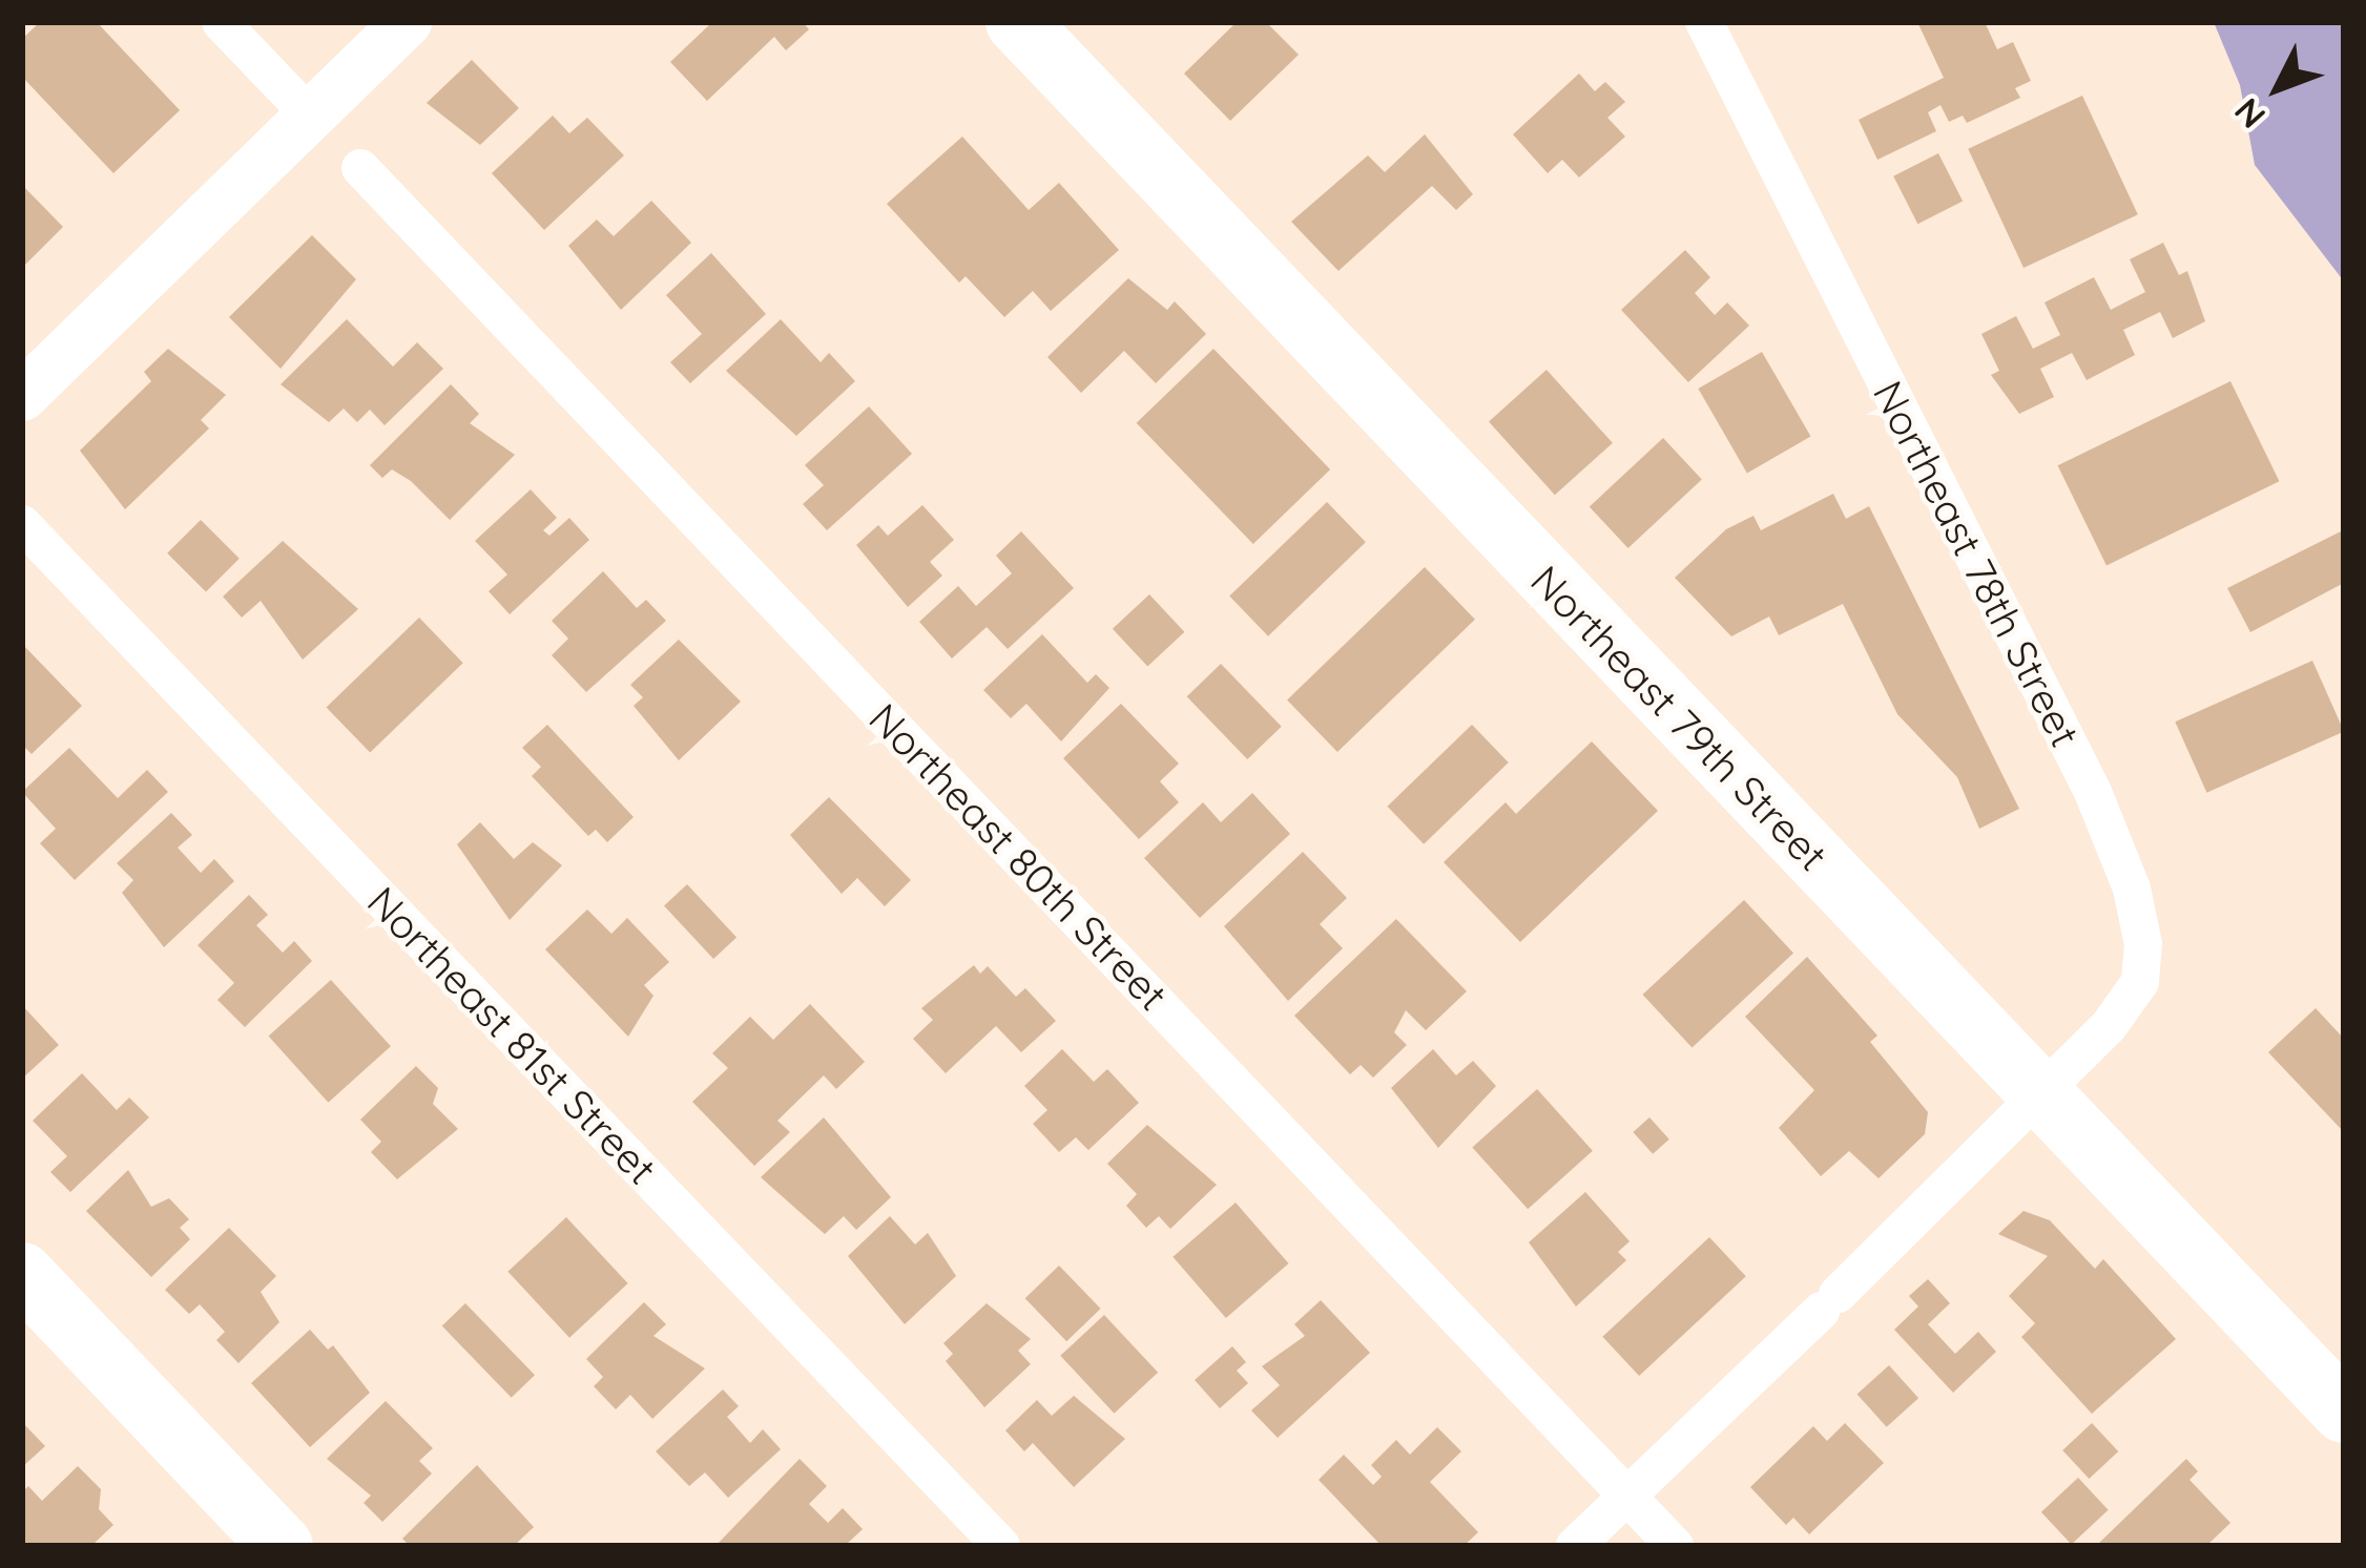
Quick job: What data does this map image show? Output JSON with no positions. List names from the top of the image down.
{
  "streets": {
    "main road": ["Northeast 79th Street"],
    "street": ["Northeast 78th Street", "Northeast 80th Street", "Northeast 81st Street"]
  },
  "crossings": [
    ["Northeast 78th Street", "Northeast 79th Street"],
    ["Northeast 78th Street", "Northeast 80th Street"]
  ],
  "north": "bottom left"
}
